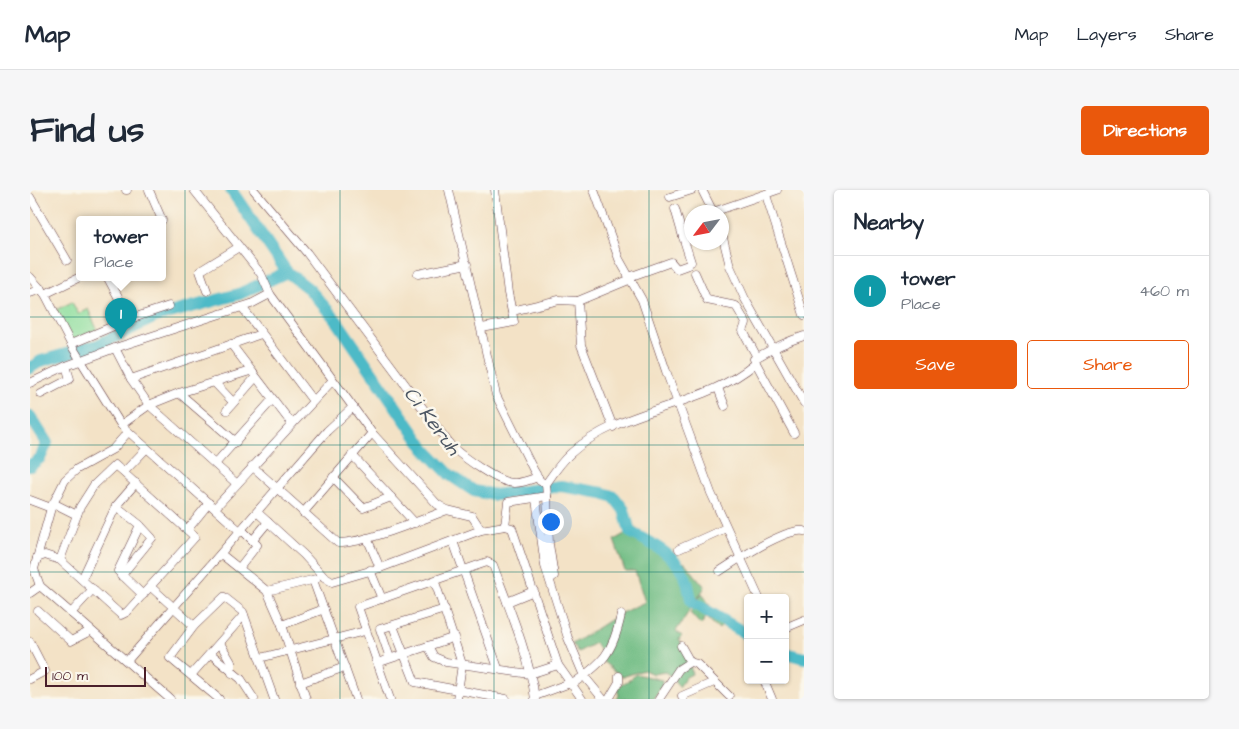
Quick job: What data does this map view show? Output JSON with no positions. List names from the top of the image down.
{
  "water": ["Ci Keruh"],
  "scale_bar": "100 m",
  "north": "bottom left",
  "page": {
    "header": "Map",
    "nav": ["Map", "Layers", "Share"],
    "title": "Find us",
    "buttons": [
      "Directions",
      ["Save", "Share"]
    ],
    "heading": "Nearby",
    "popup": ["tower", "Place"],
    "list": [
      {
        "mark": "1",
        "name": "tower",
        "note": "Place",
        "value": "460 m"
      }
    ],
    "pins": "1",
    "map_buttons": ["+", "−"],
    "scale": "100 m"
  }
}
